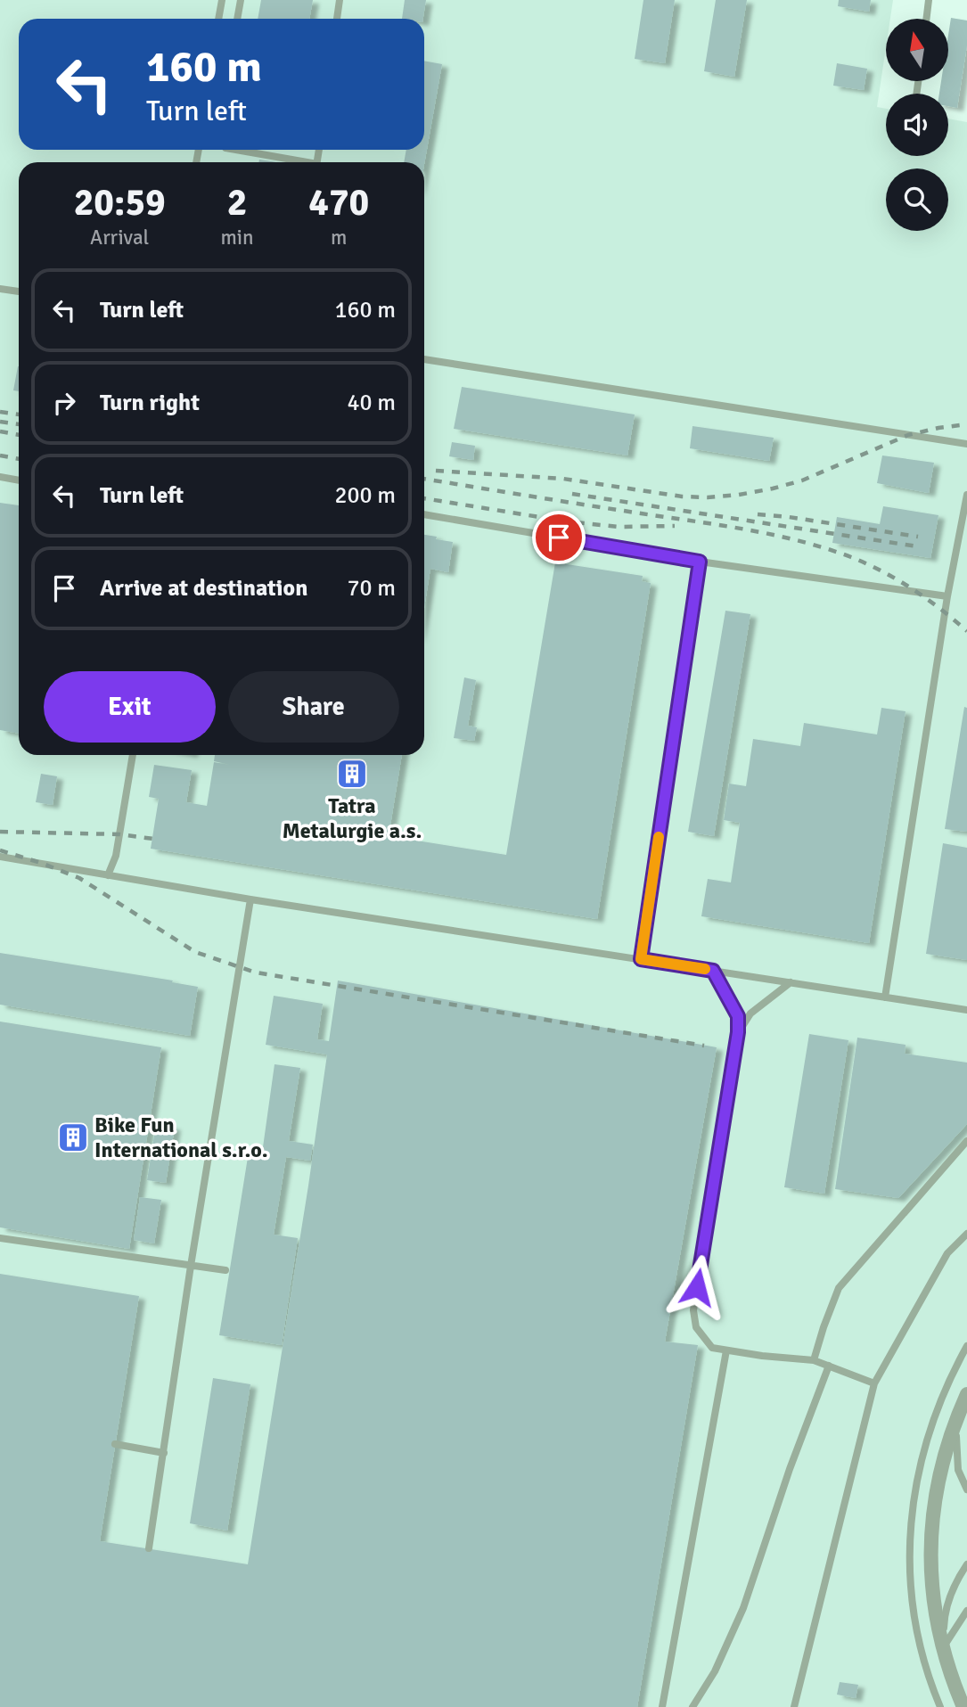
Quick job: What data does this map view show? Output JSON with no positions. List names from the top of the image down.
{
  "places": {
    "building": ["Tatra Metalurgie a.s.", "Bike Fun International s.r.o."]
  },
  "north": "top",
  "page": {
    "turn": ["160 m", "Turn left"],
    "eta": [
      "20:59",
      "Arrival",
      "2",
      "min",
      "470",
      "m"
    ],
    "list": [
      {
        "name": "Turn left",
        "value": "160 m"
      },
      {
        "name": "Turn right",
        "value": "40 m"
      },
      {
        "name": "Turn left",
        "value": "200 m"
      },
      {
        "name": "Arrive at destination",
        "value": "70 m"
      }
    ],
    "buttons": ["Exit", "Share"]
  }
}
